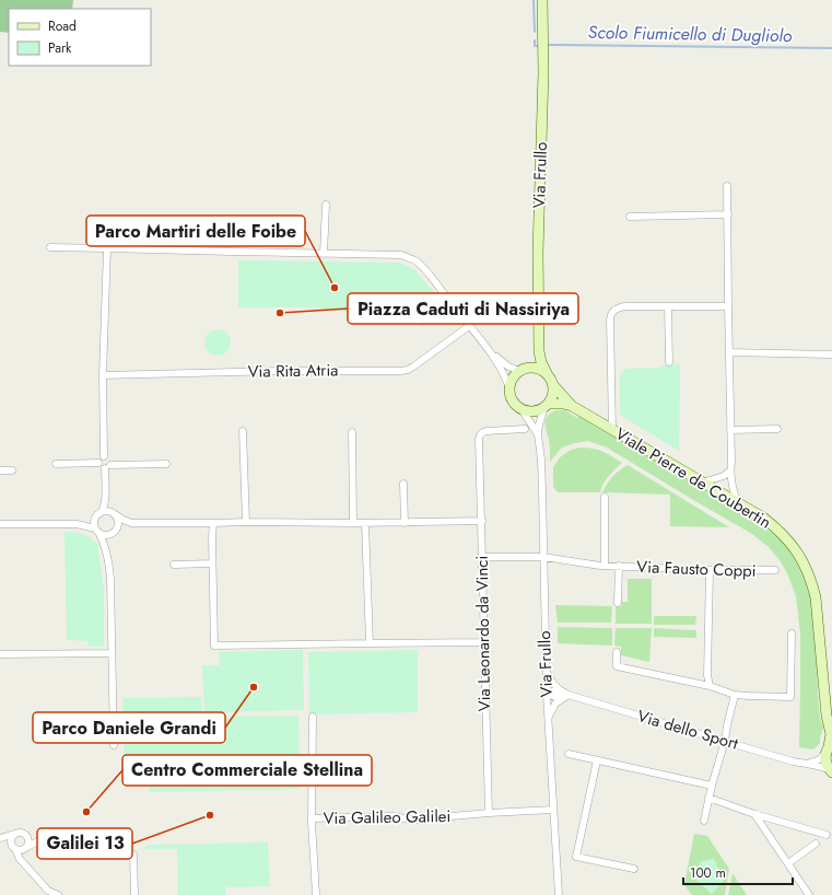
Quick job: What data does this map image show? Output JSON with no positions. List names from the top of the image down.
{
  "streets": {
    "street": [
      "Via Frullo",
      "Via Rita Atria",
      "Viale Pierre de Coubertin",
      "Via Fausto Coppi",
      "Via Leonardo da Vinci",
      "Via dello Sport",
      "Via Galileo Galilei"
    ]
  },
  "crossings": [
    ["Via Frullo", "Viale Pierre de Coubertin"],
    ["Via Frullo", "Via Fausto Coppi"],
    ["Via Frullo", "Via dello Sport"],
    ["Viale Pierre de Coubertin", "Via dello Sport"],
    ["Via Fausto Coppi", "Via Leonardo da Vinci"],
    ["Via Leonardo da Vinci", "Via Galileo Galilei"]
  ],
  "water": ["Scolo Fiumicello di Dugliolo"],
  "places": [
    "Parco Martiri delle Foibe",
    "Piazza Caduti di Nassiriya",
    "Parco Daniele Grandi",
    "Centro Commerciale Stellina",
    "Galilei 13"
  ],
  "legend": ["Road", "Park"],
  "scale_bar": "100 m"
}
